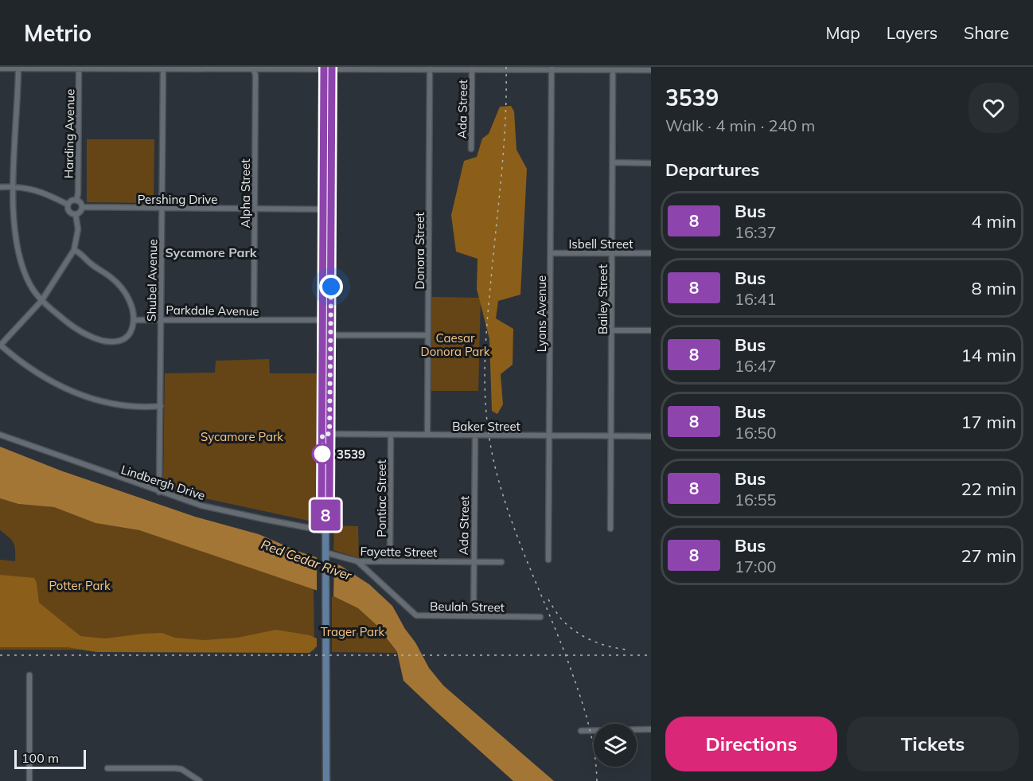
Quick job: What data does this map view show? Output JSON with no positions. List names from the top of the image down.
{
  "streets": {
    "street": [
      "Ada Street",
      "Harding Avenue",
      "Alpha Street",
      "Pershing Drive",
      "Isbell Street",
      "Donora Street",
      "Shubel Avenue",
      "Bailey Street",
      "Parkdale Avenue",
      "Lyons Avenue",
      "Baker Street",
      "Lindbergh Drive",
      "Pontiac Street",
      "Fayette Street",
      "Beulah Street"
    ]
  },
  "crossings": [
    ["Ada Street", "Baker Street"],
    ["Ada Street", "Fayette Street"],
    ["Ada Street", "Beulah Street"],
    ["Harding Avenue", "Pershing Drive"],
    ["Alpha Street", "Pershing Drive"],
    ["Alpha Street", "Parkdale Avenue"],
    ["Pershing Drive", "Shubel Avenue"],
    ["Isbell Street", "Bailey Street"],
    ["Isbell Street", "Lyons Avenue"],
    ["Donora Street", "Baker Street"],
    ["Shubel Avenue", "Parkdale Avenue"],
    ["Shubel Avenue", "Lindbergh Drive"],
    ["Bailey Street", "Baker Street"],
    ["Lyons Avenue", "Baker Street"],
    ["Baker Street", "Pontiac Street"],
    ["Pontiac Street", "Fayette Street"],
    ["Fayette Street", "Beulah Street"]
  ],
  "districts": ["Sycamore Park"],
  "water": ["Red Cedar River"],
  "parks": [
    "Caesar Donora Park",
    "Sycamore Park",
    "Potter Park",
    "Trager Park"
  ],
  "places": ["3539"],
  "lines": ["bus line 8"],
  "scale_bar": "100 m",
  "page": {
    "header": "Metrio",
    "nav": ["Map", "Layers", "Share"],
    "on_map": "8",
    "heading": [
      ["3539", "Walk · 4 min · 240 m"],
      "Departures"
    ],
    "list": [
      {
        "mark": "8",
        "name": "Bus",
        "note": "16:37",
        "value": "4 min"
      },
      {
        "mark": "8",
        "name": "Bus",
        "note": "16:41",
        "value": "8 min"
      },
      {
        "mark": "8",
        "name": "Bus",
        "note": "16:47",
        "value": "14 min"
      },
      {
        "mark": "8",
        "name": "Bus",
        "note": "16:50",
        "value": "17 min"
      },
      {
        "mark": "8",
        "name": "Bus",
        "note": "16:55",
        "value": "22 min"
      },
      {
        "mark": "8",
        "name": "Bus",
        "note": "17:00",
        "value": "27 min"
      }
    ],
    "buttons": ["Directions", "Tickets"],
    "scale": "100 m"
  }
}
